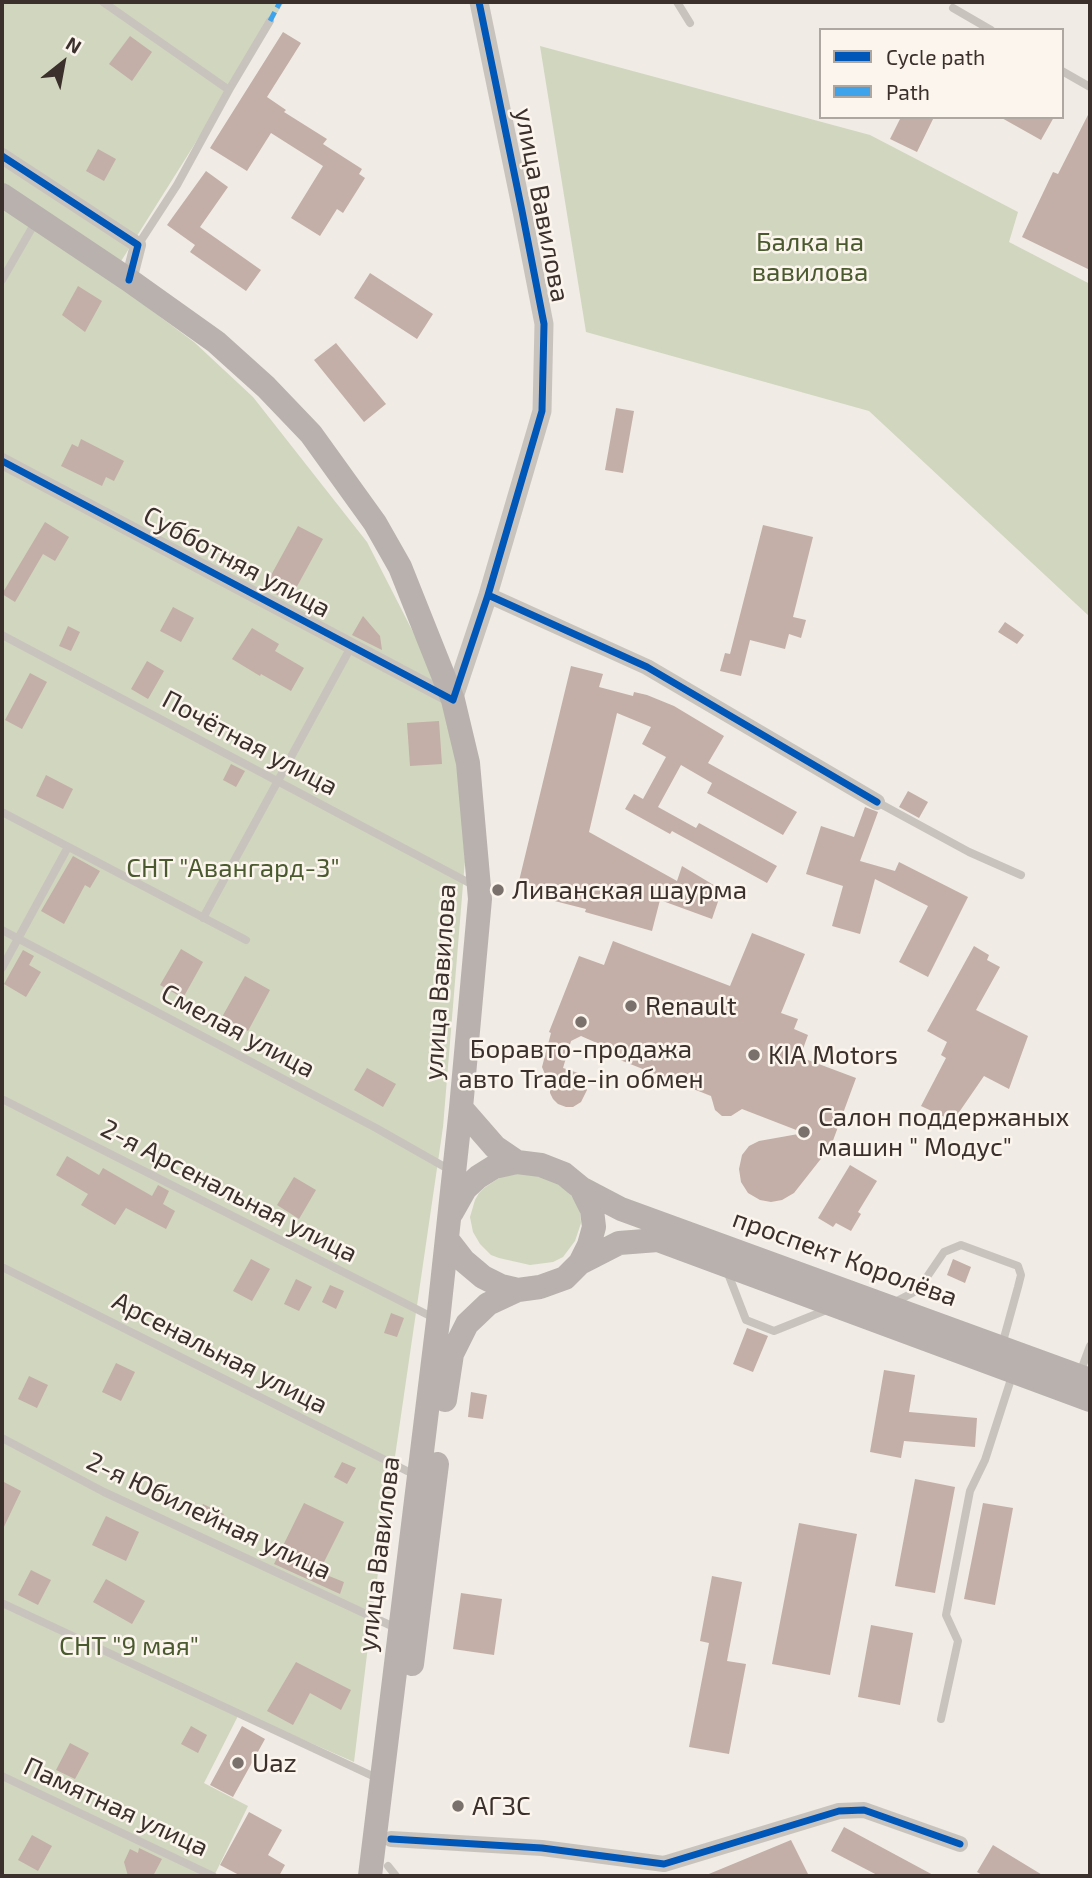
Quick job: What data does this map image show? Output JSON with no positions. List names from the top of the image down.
{
  "streets": {
    "main road": ["улица Вавилова", "проспект Королёва"],
    "street": ["Субботняя улица"],
    "lane": [
      "Почётная улица",
      "Смелая улица",
      "2-я Арсенальная улица",
      "Арсенальная улица",
      "2-я Юбилейная улица",
      "Памятная улица"
    ]
  },
  "crossings": [
    ["улица Вавилова", "Субботняя улица"],
    ["улица Вавилова", "Почётная улица"],
    ["улица Вавилова", "Смелая улица"],
    ["улица Вавилова", "2-я Арсенальная улица"],
    ["улица Вавилова", "проспект Королёва"],
    ["улица Вавилова", "Арсенальная улица"],
    ["улица Вавилова", "2-я Юбилейная улица"]
  ],
  "parks": ["Балка на вавилова", "СНТ \"Авангард-3\"", "СНТ \"9 мая\""],
  "places": [
    "Ливанская шаурма",
    "Renault",
    "Боравто-продажа авто Trade-in обмен",
    "KIA Motors",
    "Салон поддержаных машин \" Модус\"",
    "Uaz",
    "АГЗС"
  ],
  "legend": ["Cycle path", "Path"],
  "north": "top right"
}
